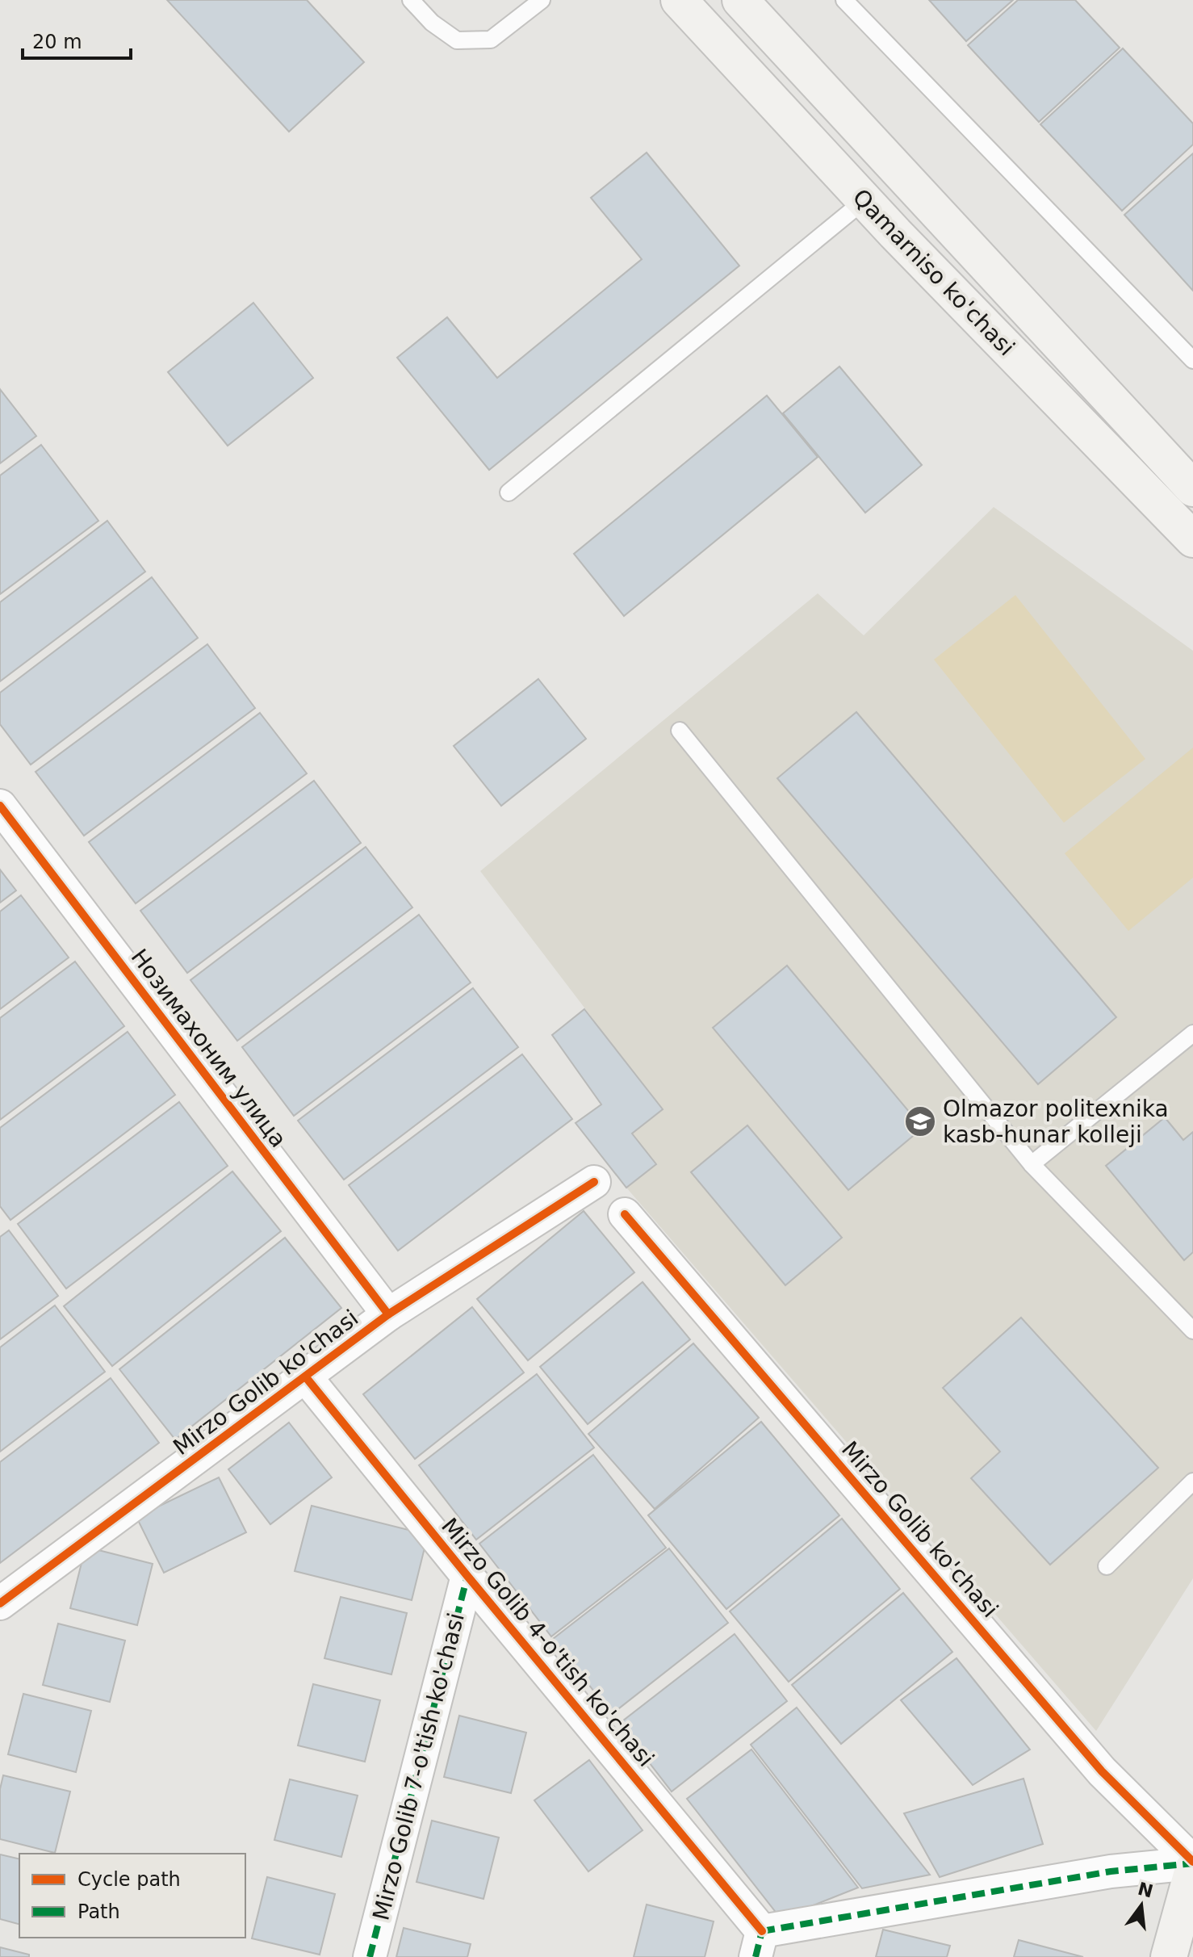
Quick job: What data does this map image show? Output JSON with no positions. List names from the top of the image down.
{
  "streets": {
    "main road": ["Qamarniso ko'chasi"],
    "street": [
      "Нозимахоним улица",
      "Mirzo Golib ko'chasi",
      "Mirzo Golib 4-o'tish ko'chasi",
      "Mirzo Golib 7-o'tish ko'chasi"
    ]
  },
  "crossings": [
    ["Нозимахоним улица", "Mirzo Golib ko'chasi"],
    ["Mirzo Golib ko'chasi", "Mirzo Golib 4-o'tish ko'chasi"],
    ["Mirzo Golib 4-o'tish ko'chasi", "Mirzo Golib 7-o'tish ko'chasi"]
  ],
  "places": {
    "school or university": ["Оlmazor politexnika kasb-hunar kolleji"]
  },
  "legend": ["Cycle path", "Path"],
  "scale_bar": "20 m",
  "north": "top"
}
